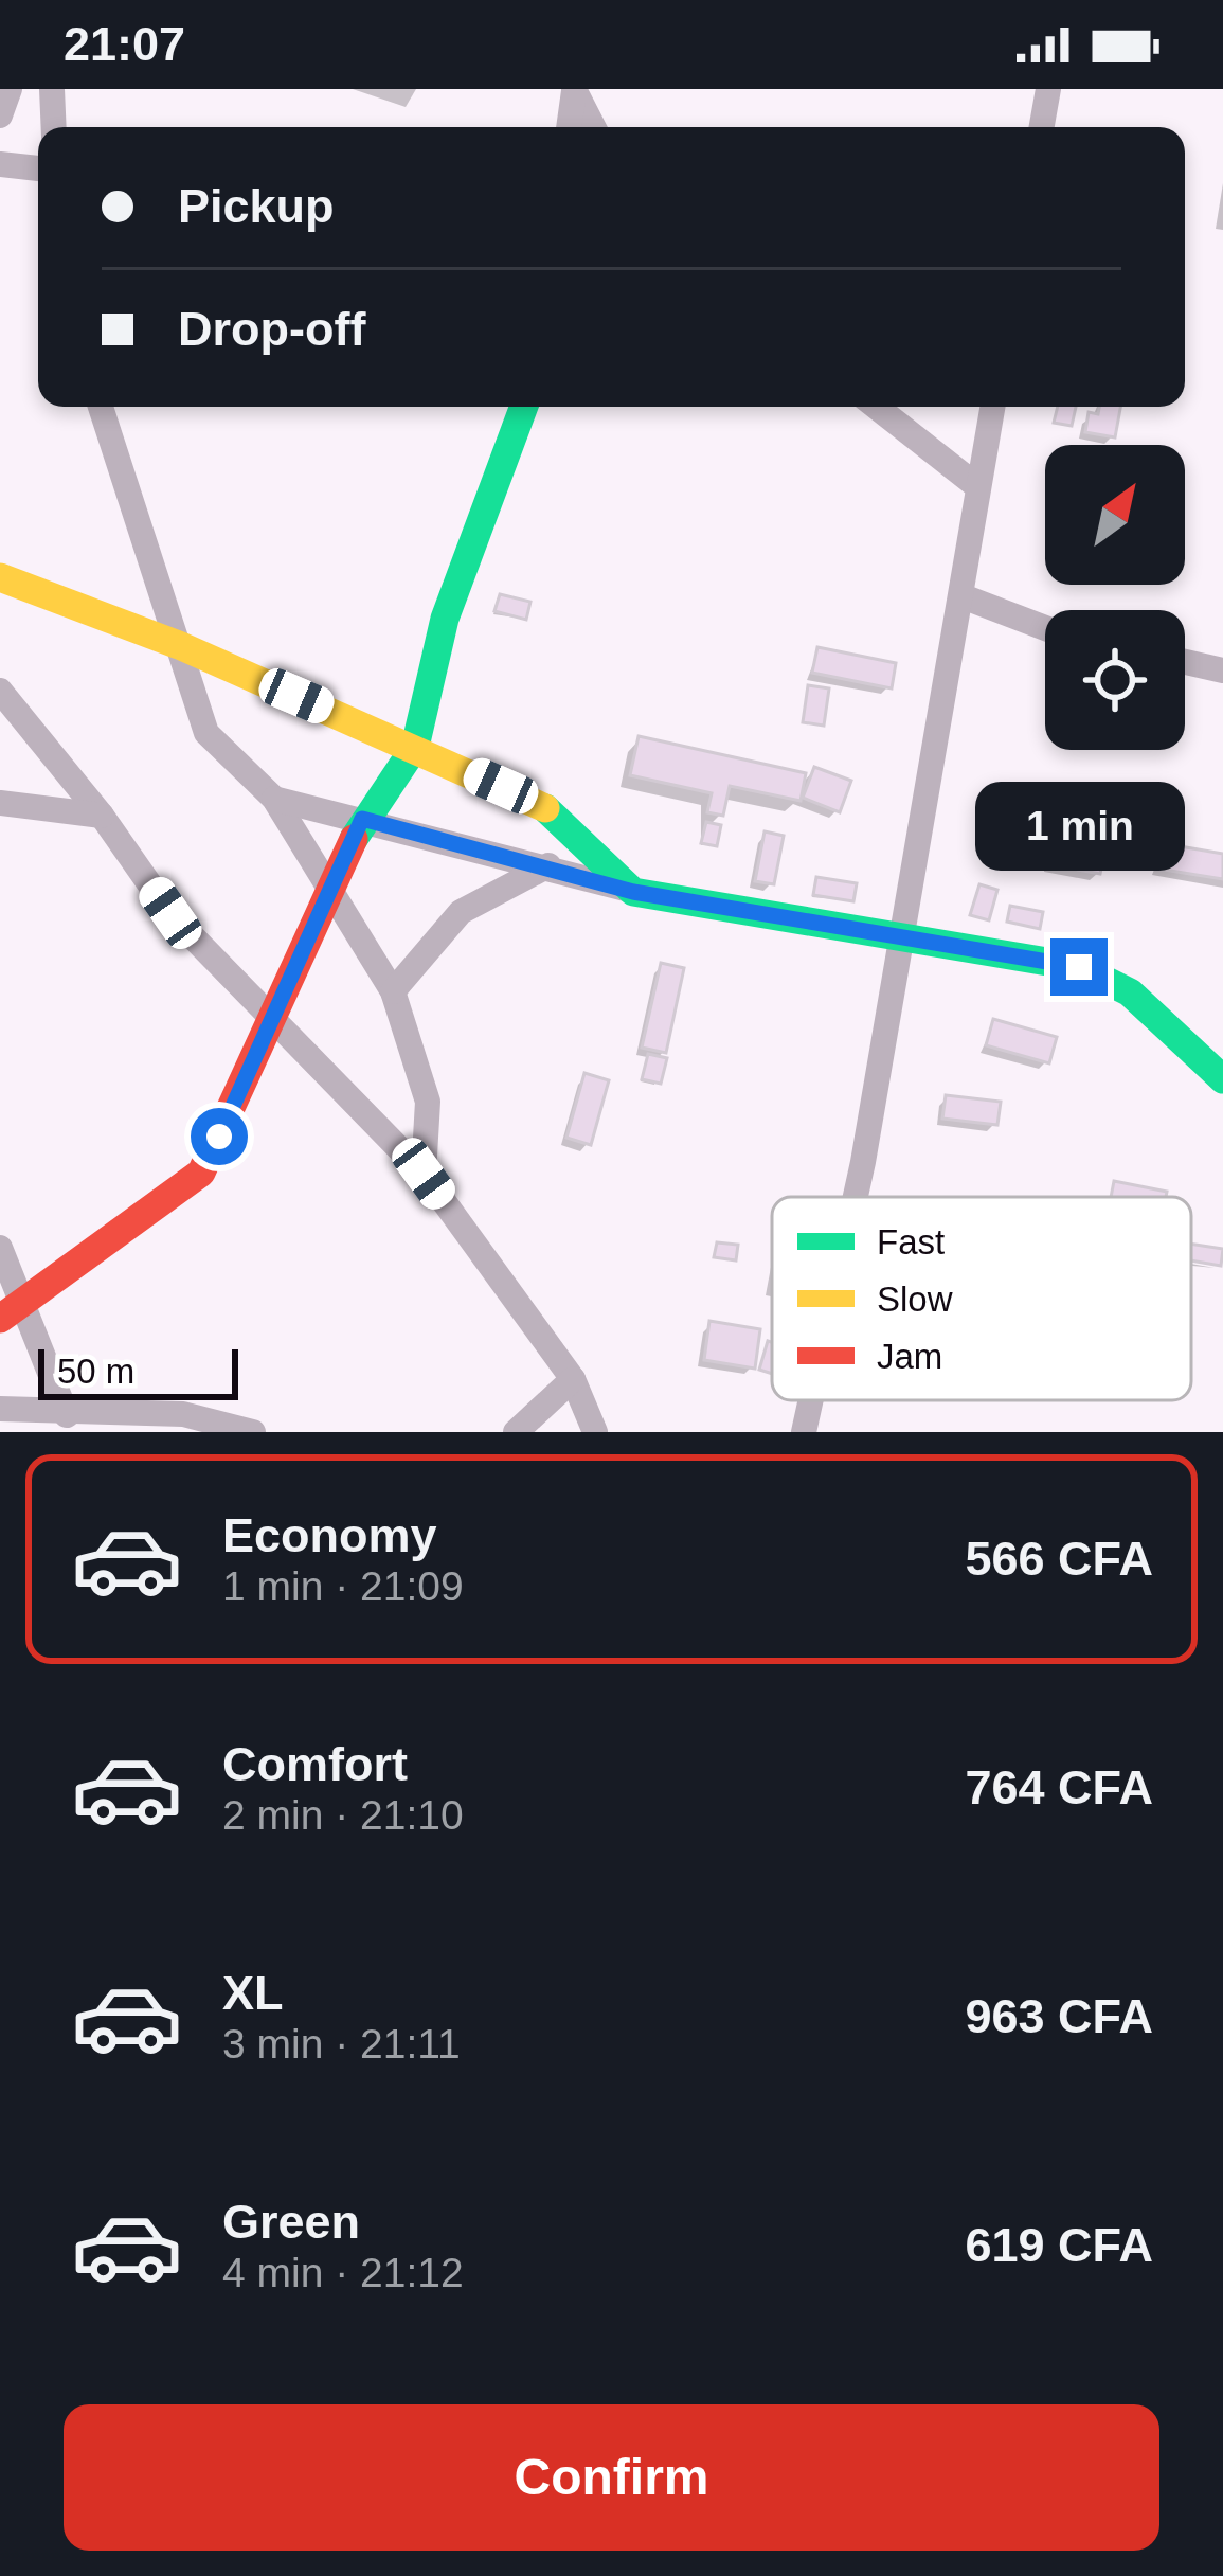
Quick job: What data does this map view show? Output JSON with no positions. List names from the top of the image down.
{
  "legend": ["Fast", "Slow", "Jam"],
  "scale_bar": "50 m",
  "north": "top right",
  "page": {
    "status": "21:07",
    "banner": ["Pickup", "Drop-off"],
    "bubble": "1 min",
    "scale": "50 m",
    "list": [
      {
        "name": "Economy",
        "note": "1 min · 21:09",
        "value": "566 CFA"
      },
      {
        "name": "Comfort",
        "note": "2 min · 21:10",
        "value": "764 CFA"
      },
      {
        "name": "XL",
        "note": "3 min · 21:11",
        "value": "963 CFA"
      },
      {
        "name": "Green",
        "note": "4 min · 21:12",
        "value": "619 CFA"
      }
    ],
    "buttons": "Confirm"
  }
}
